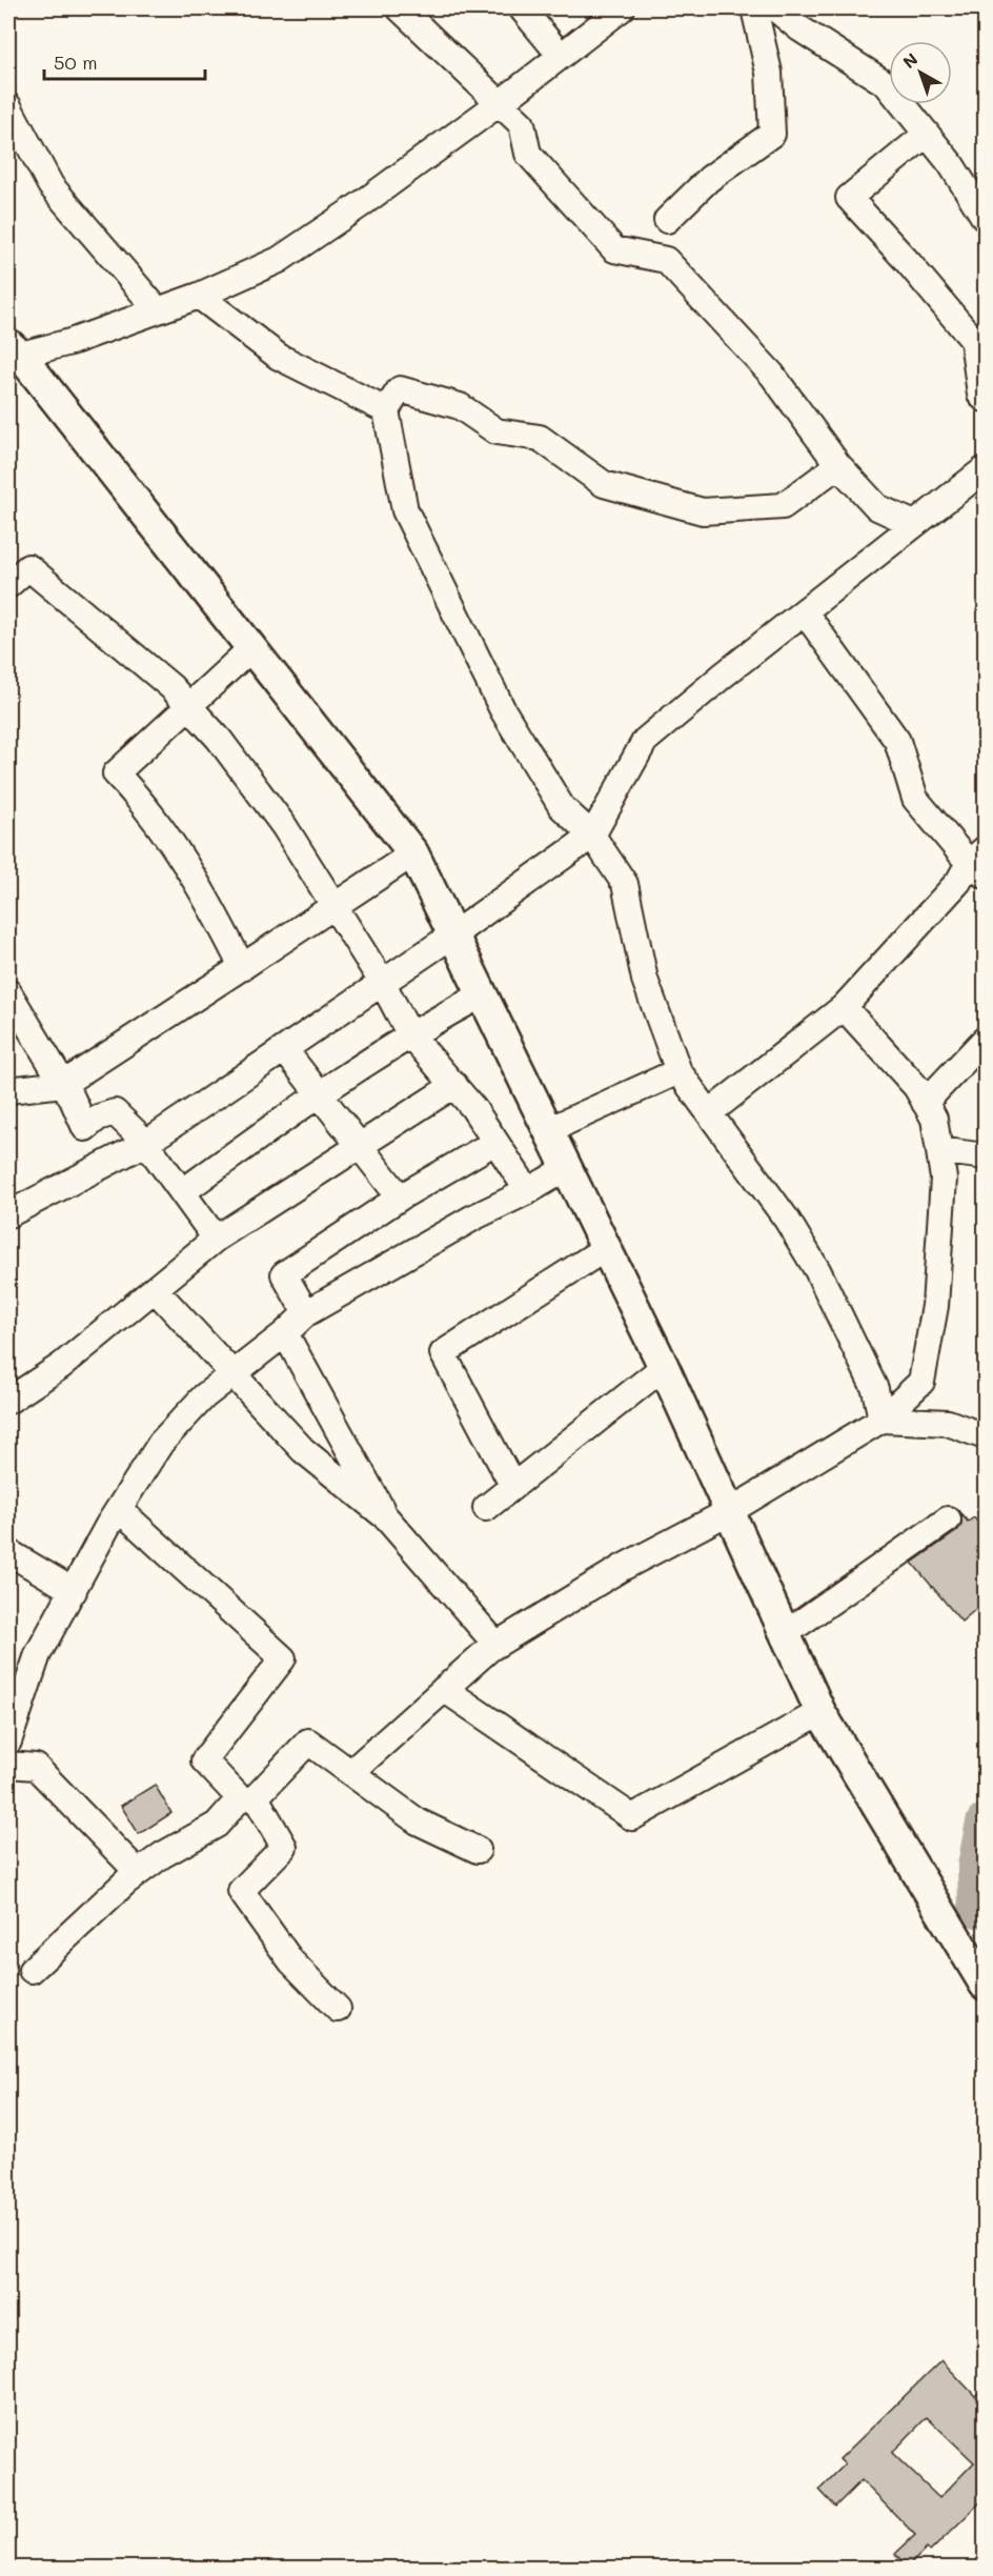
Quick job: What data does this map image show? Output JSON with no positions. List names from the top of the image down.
{
  "scale_bar": "50 m",
  "north": "top left"
}
